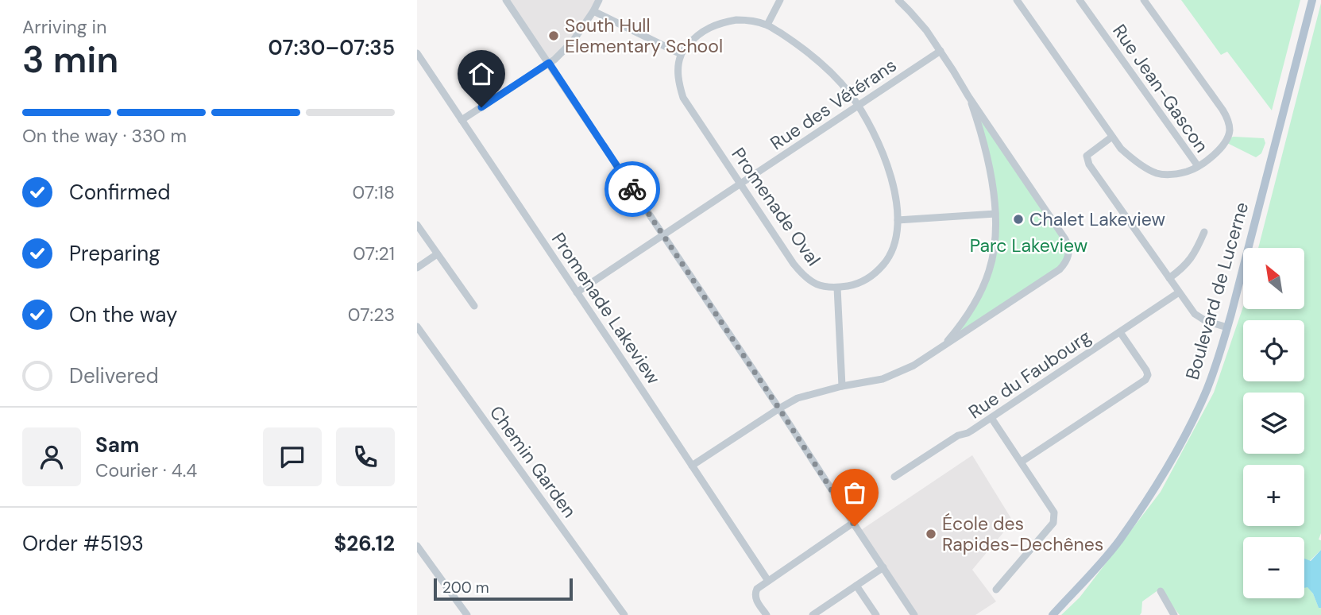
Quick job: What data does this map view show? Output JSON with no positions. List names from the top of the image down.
{
  "streets": {
    "main road": ["Boulevard de Lucerne"],
    "street": [
      "Rue Jean-Gascon",
      "Rue des Vétérans",
      "Promenade Oval",
      "Promenade Lakeview",
      "Rue du Faubourg",
      "Chemin Garden"
    ]
  },
  "crossings": [
    ["Rue des Vétérans", "Promenade Oval"],
    ["Rue des Vétérans", "Promenade Lakeview"]
  ],
  "parks": ["Parc Lakeview"],
  "places": ["South Hull Elementary School", "Chalet Lakeview", "École des Rapides-Dechênes"],
  "scale_bar": "200 m",
  "north": "top left",
  "page": {
    "heading": ["3 min", "Arriving in", "07:30–07:35"],
    "panel": [
      "Sam",
      "Courier · 4.4",
      "Order #5193",
      "$26.12"
    ],
    "bar": "On the way · 330 m",
    "list": [
      ["Confirmed", "07:18"],
      ["Preparing", "07:21"],
      ["On the way", "07:23"],
      "Delivered"
    ],
    "map_buttons": ["+", "−"],
    "scale": "200 m"
  }
}
